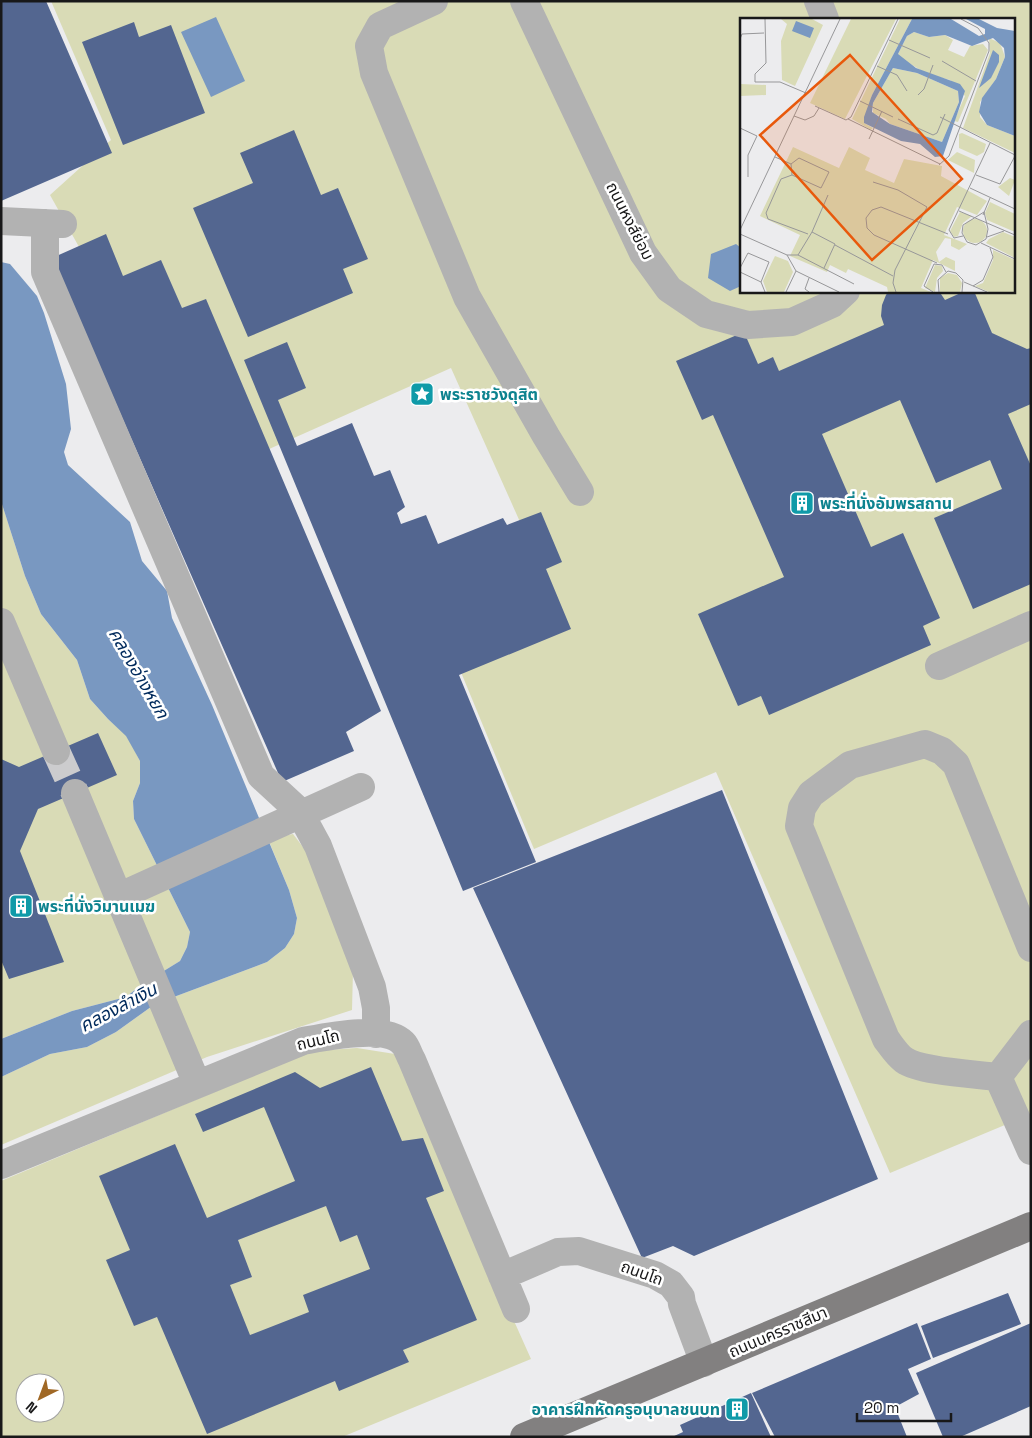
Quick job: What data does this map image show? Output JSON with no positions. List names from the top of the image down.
{
  "streets": {
    "main road": ["ถนนนครราชสีมา"],
    "lane": ["ถนนหงส์ย่อม", "ถนนโถ"]
  },
  "crossings": [
    ["ถนนโถ", "ถนนนครราชสีมา"]
  ],
  "water": ["คลองอ่างหยก", "คลองลำเงิน"],
  "places": {
    "place": ["พระราชวังดุสิต"],
    "building": ["พระที่นั่งอัมพรสถาน", "พระที่นั่งวิมานเมฆ", "อาคารฝึกหัดครูอนุบาลชนบท"]
  },
  "scale_bar": "20 m",
  "north": "bottom left"
}
